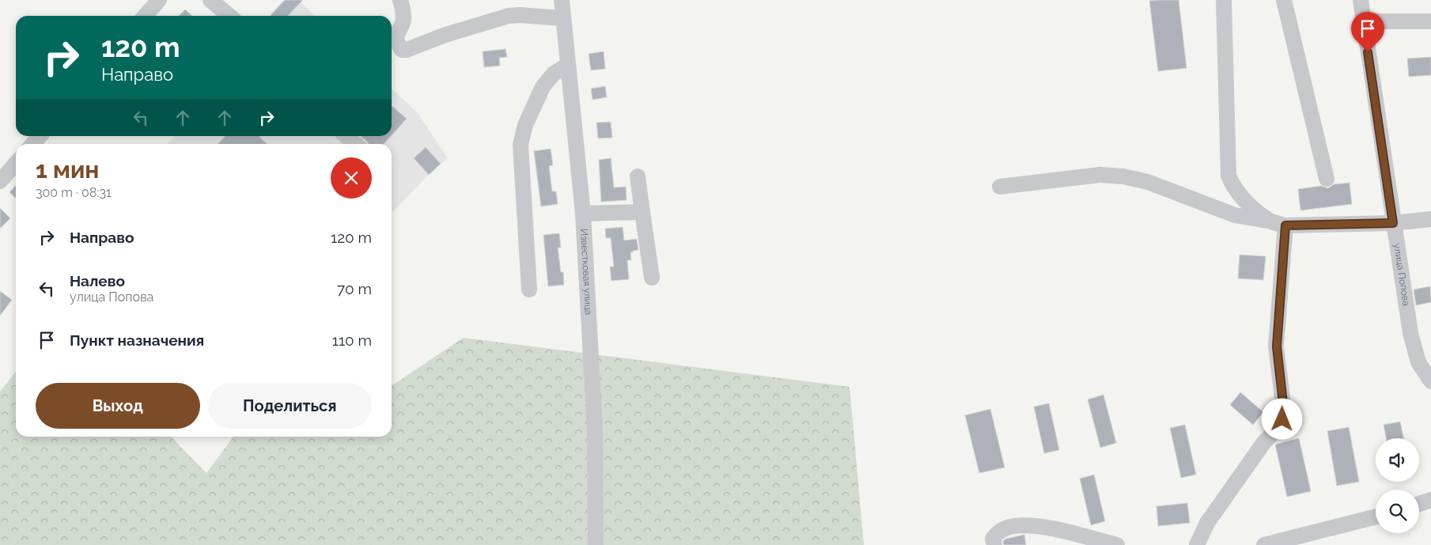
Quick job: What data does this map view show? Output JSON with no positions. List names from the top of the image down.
{
  "streets": {
    "street": ["Известковая улица", "улица Попова"]
  },
  "page": {
    "turn": ["120 m", "Направо"],
    "heading": ["1 мин", "300 m · 08:31"],
    "list": [
      {
        "name": "Направо",
        "value": "120 m"
      },
      {
        "name": "Налево",
        "note": "улица Попова",
        "value": "70 m"
      },
      {
        "name": "Пункт назначения",
        "value": "110 m"
      }
    ],
    "buttons": ["Выход", "Поделиться"]
  }
}
